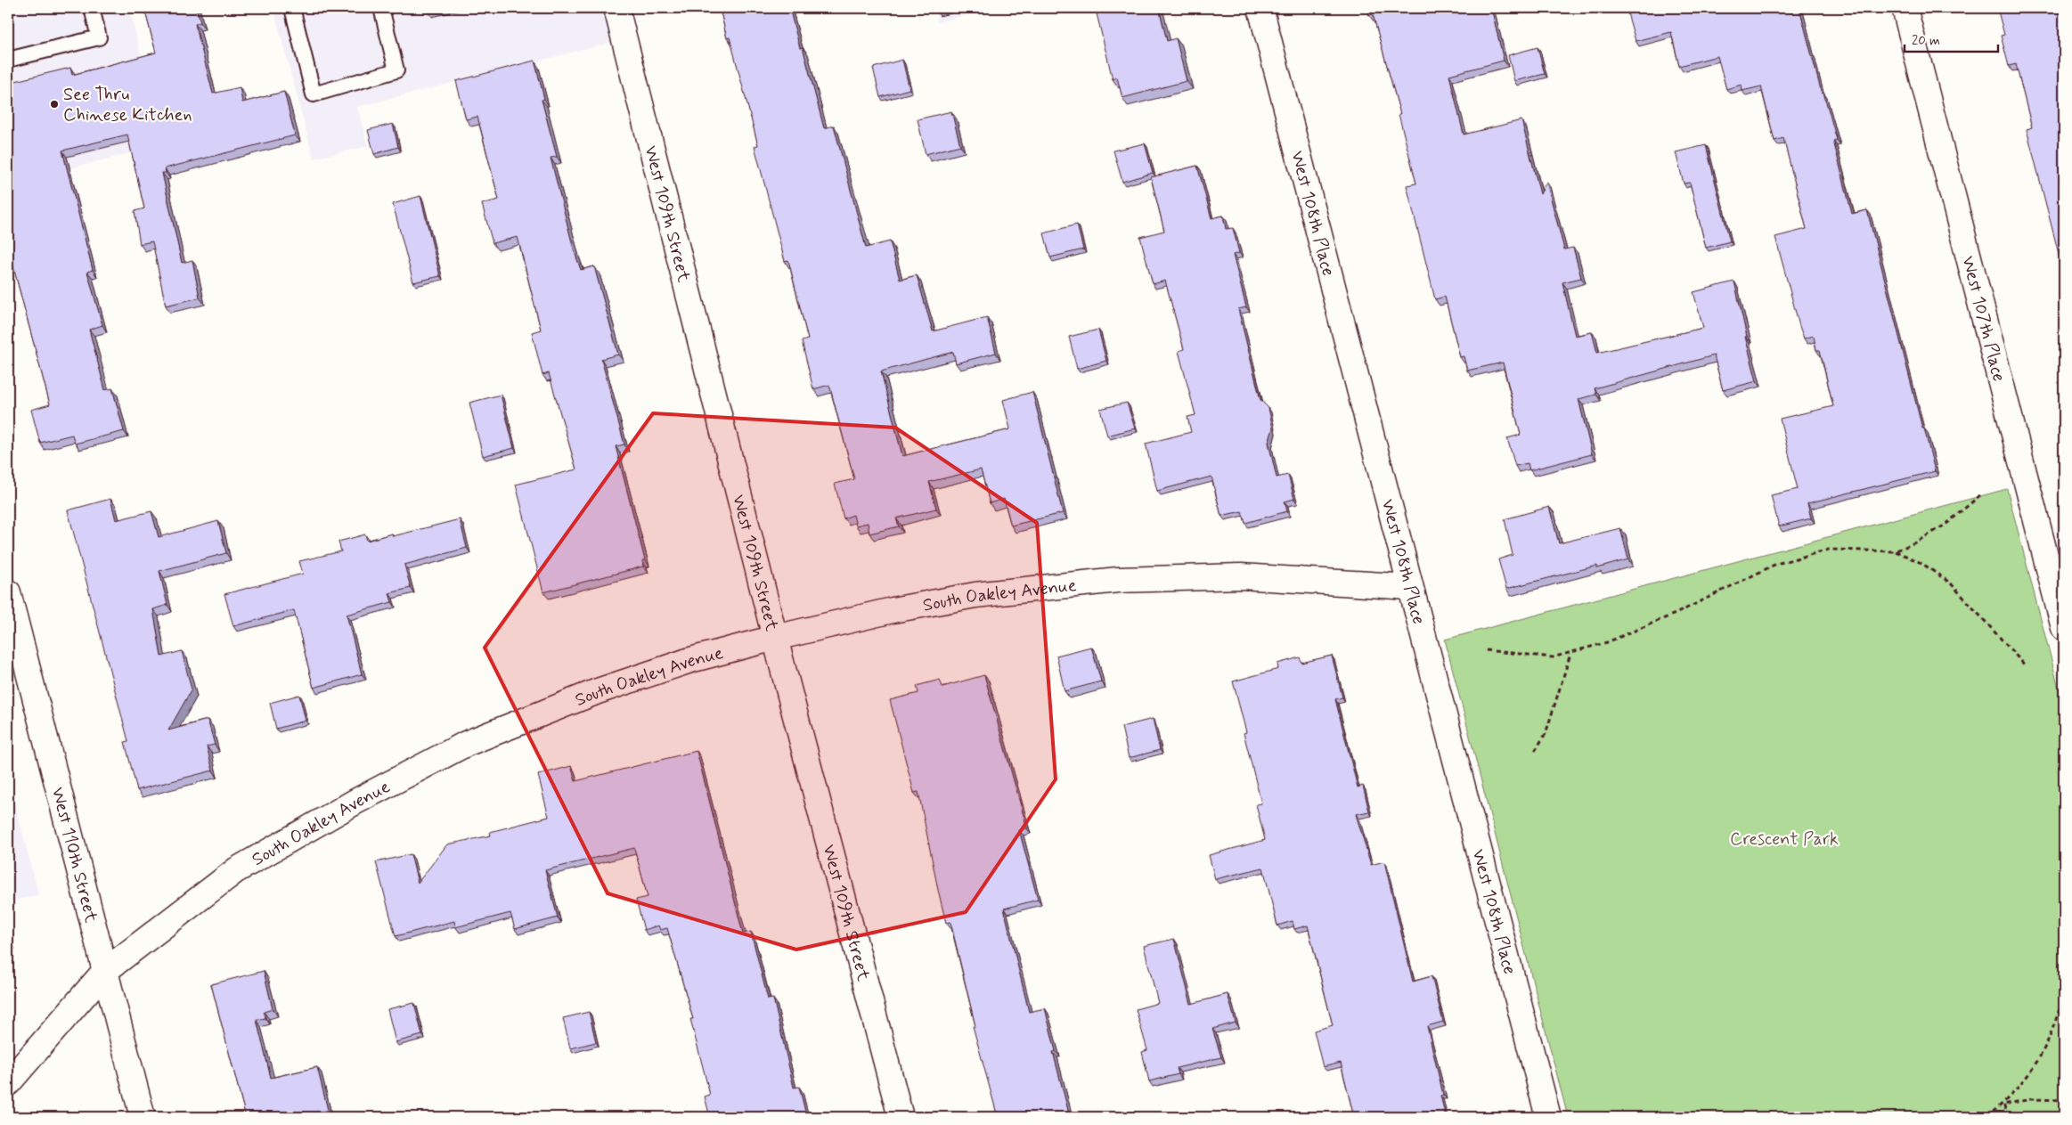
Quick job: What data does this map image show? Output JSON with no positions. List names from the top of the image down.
{
  "streets": {
    "street": [
      "West 109th Street",
      "West 108th Place",
      "West 107th Place",
      "South Oakley Avenue",
      "West 110th Street"
    ]
  },
  "crossings": [
    ["West 109th Street", "South Oakley Avenue"],
    ["West 108th Place", "South Oakley Avenue"],
    ["South Oakley Avenue", "West 110th Street"]
  ],
  "parks": ["Crescent Park"],
  "places": ["See Thru Chinese Kitchen"],
  "scale_bar": "20 m"
}
